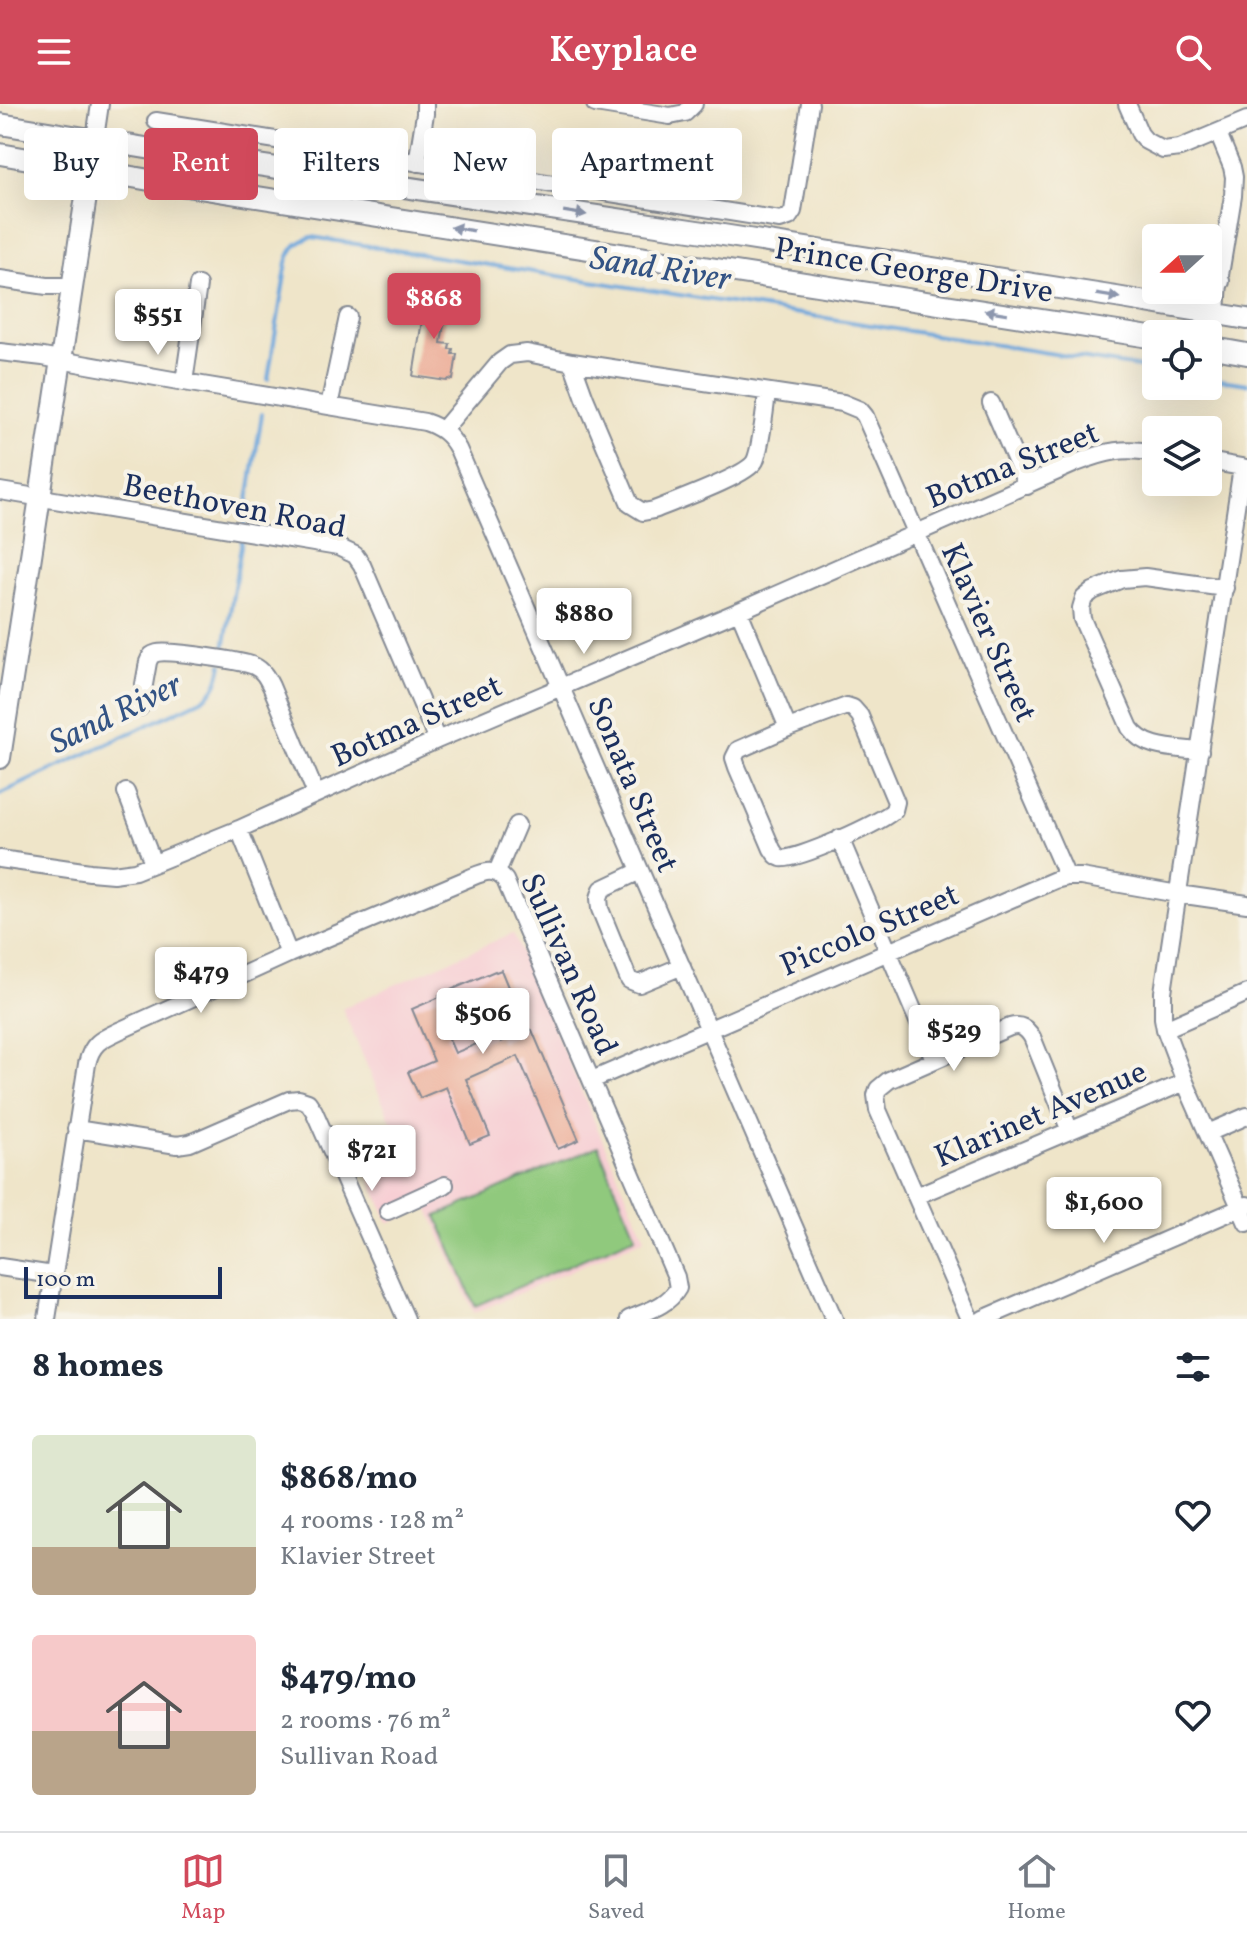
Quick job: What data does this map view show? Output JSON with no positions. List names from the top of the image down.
{
  "streets": {
    "main road": ["Prince George Drive"],
    "street": [
      "Botma Street",
      "Beethoven Road",
      "Klavier Street",
      "Sonata Street",
      "Piccolo Street",
      "Sullivan Road",
      "Klarinet Avenue"
    ]
  },
  "crossings": [
    ["Botma Street", "Beethoven Road"],
    ["Botma Street", "Klavier Street"],
    ["Botma Street", "Sonata Street"],
    ["Klavier Street", "Sonata Street"],
    ["Klavier Street", "Piccolo Street"],
    ["Sonata Street", "Piccolo Street"],
    ["Piccolo Street", "Sullivan Road"]
  ],
  "water": ["Sand River"],
  "scale_bar": "100 m",
  "north": "left",
  "page": {
    "header": "Keyplace",
    "chip": [
      "Buy",
      "Rent",
      "Filters",
      "New",
      "Apartment"
    ],
    "price": [
      "$868",
      "$551",
      "$880",
      "$479",
      "$506",
      "$529",
      "$721",
      "$1,600"
    ],
    "scale": "100 m",
    "heading": "8 homes",
    "list": [
      {
        "name": "$868/mo",
        "note": "4 rooms · 128 m² · Klavier Street"
      },
      {
        "name": "$479/mo",
        "note": "2 rooms · 76 m² · Sullivan Road"
      }
    ],
    "tabs": ["Map", "Saved", "Home"]
  }
}
